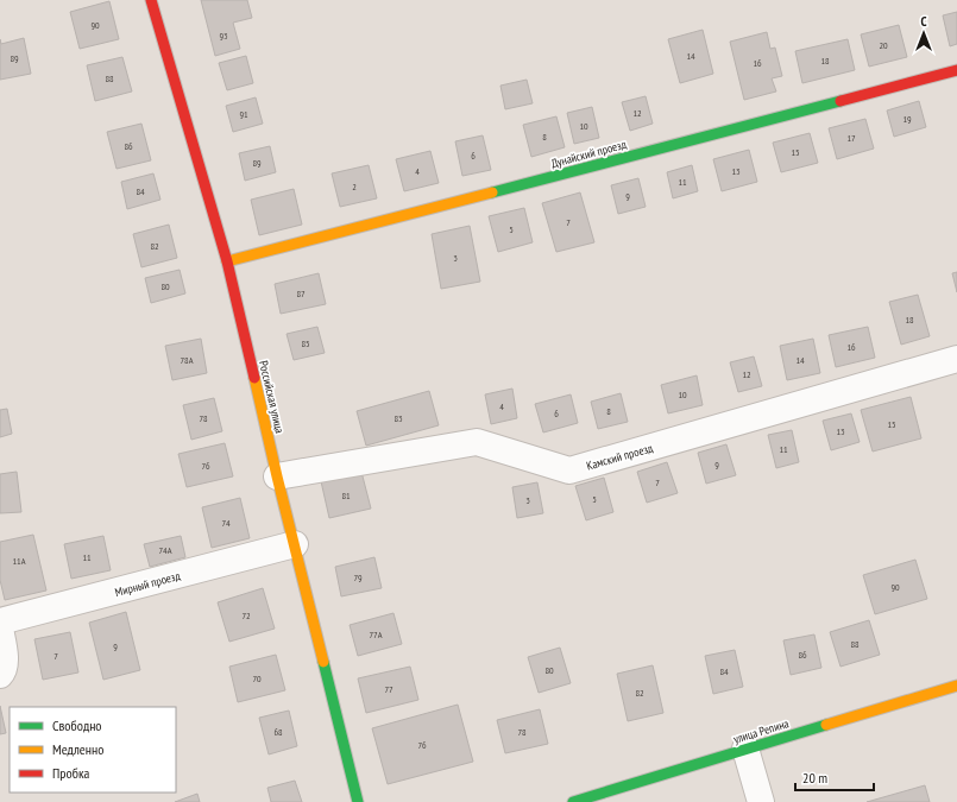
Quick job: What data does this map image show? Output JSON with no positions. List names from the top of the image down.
{
  "streets": {
    "street": [
      "Дунайский проезд",
      "Российская улица",
      "Камский проезд",
      "Мирный проезд",
      "улица Репина"
    ]
  },
  "crossings": [
    ["Дунайский проезд", "Российская улица"],
    ["Российская улица", "Камский проезд"],
    ["Российская улица", "Мирный проезд"]
  ],
  "house_numbers": [
    "90",
    "93",
    "20",
    "14",
    "89",
    "18",
    "16",
    "88",
    "12",
    "91",
    "19",
    "10",
    "8",
    "17",
    "86",
    "15",
    "6",
    "89",
    "4",
    "13",
    "11",
    "2",
    "84",
    "9",
    "7",
    "5",
    "82",
    "3",
    "80",
    "87",
    "18",
    "85",
    "16",
    "78А",
    "14",
    "12",
    "10",
    "4",
    "8",
    "6",
    "78",
    "83",
    "15",
    "13",
    "11",
    "9",
    "76",
    "7",
    "81",
    "5",
    "3",
    "74",
    "74А",
    "11",
    "11А",
    "79",
    "90",
    "72",
    "77А",
    "88",
    "9",
    "86",
    "7",
    "80",
    "84",
    "70",
    "77",
    "82",
    "68",
    "78",
    "76"
  ],
  "legend": ["Свободно", "Медленно", "Пробка"],
  "scale_bar": "20 m",
  "north": "top"
}
